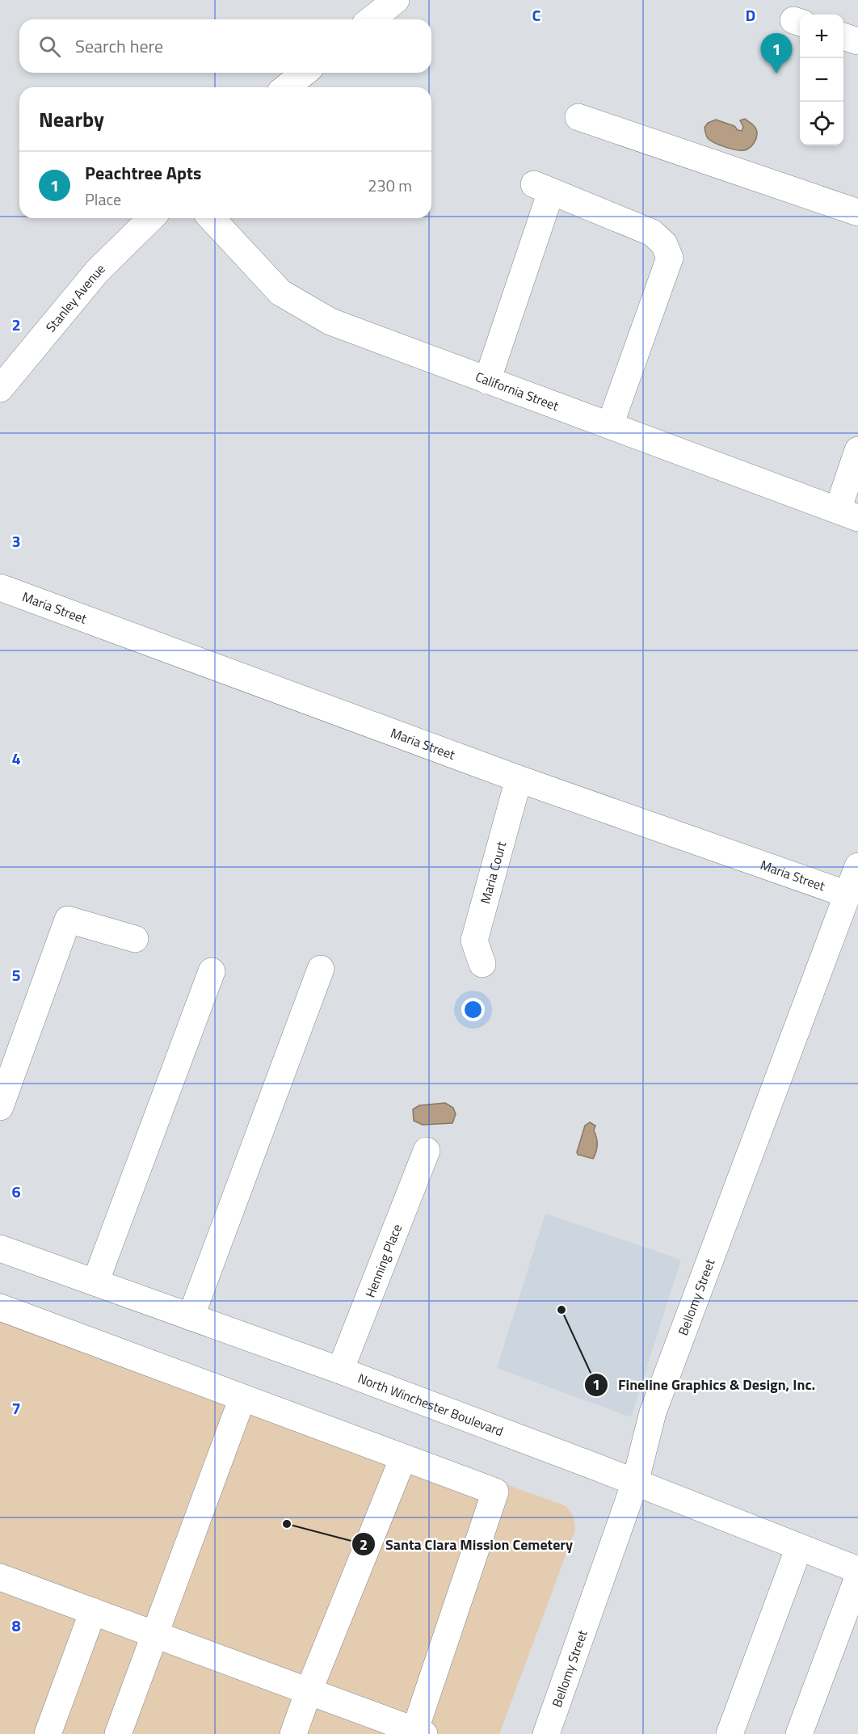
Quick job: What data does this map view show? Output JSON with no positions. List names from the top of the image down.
{
  "streets": {
    "street": [
      "Stanley Avenue",
      "California Street",
      "Maria Street",
      "Maria Court",
      "Henning Place",
      "Bellomy Street",
      "North Winchester Boulevard"
    ]
  },
  "crossings": [
    ["Maria Street", "Maria Court"],
    ["Maria Street", "Bellomy Street"],
    ["Henning Place", "North Winchester Boulevard"],
    ["Bellomy Street", "North Winchester Boulevard"]
  ],
  "places": ["Fineline Graphics & Design, Inc.", "Santa Clara Mission Cemetery"],
  "page": {
    "map_buttons": ["+", "−"],
    "search": "Search here",
    "pins": "1",
    "heading": "Nearby",
    "list": [
      {
        "mark": "1",
        "name": "Peachtree Apts",
        "note": "Place",
        "value": "230 m"
      }
    ]
  },
  "grid": {
    "columns": ["C", "D"],
    "rows": [
      "2",
      "3",
      "4",
      "5",
      "6",
      "7",
      "8"
    ]
  }
}
